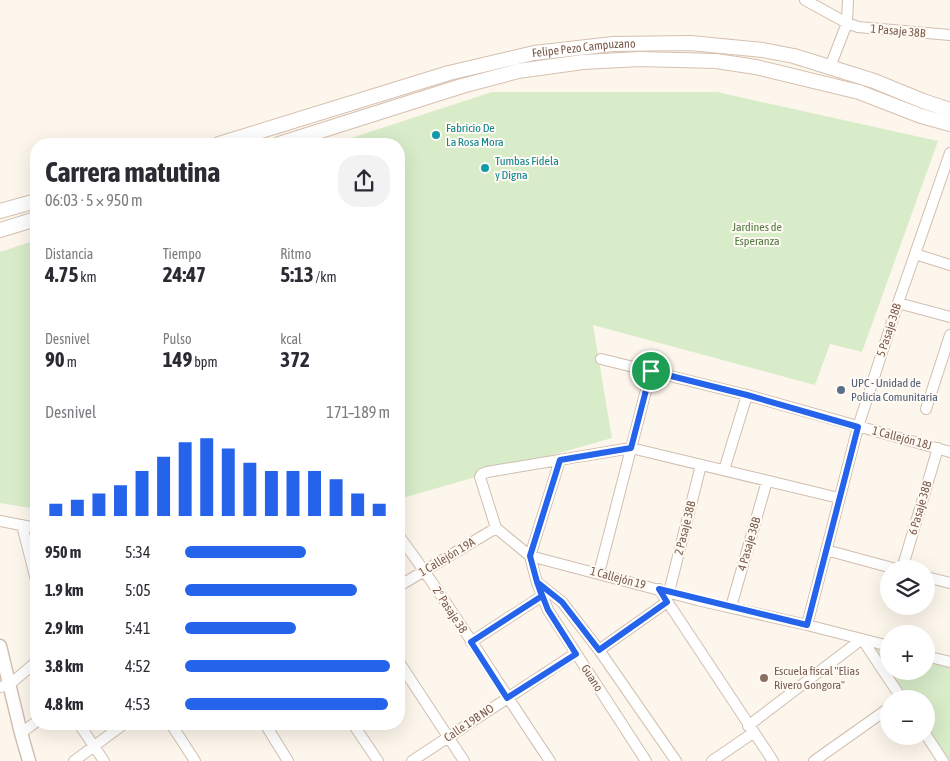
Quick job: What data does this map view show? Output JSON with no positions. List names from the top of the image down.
{
  "streets": {
    "main road": ["Felipe Pezo Campuzano"],
    "street": [
      "1 Pasaje 38B",
      "5 Pasaje 38B",
      "1 Callejón 18J",
      "6 Pasaje 38B",
      "2 Pasaje 38B",
      "4 Pasaje 38B",
      "1 Callejón 19A",
      "1 Callejón 19",
      "2° Pasaje 38",
      "Guano",
      "Calle 19B NO"
    ]
  },
  "crossings": [
    ["5 Pasaje 38B", "1 Callejón 18J"],
    ["5 Pasaje 38B", "1 Callejón 19"],
    ["1 Callejón 18J", "6 Pasaje 38B"],
    ["2 Pasaje 38B", "1 Callejón 19"],
    ["4 Pasaje 38B", "1 Callejón 19"],
    ["1 Callejón 19A", "1 Callejón 19"],
    ["1 Callejón 19A", "2° Pasaje 38"],
    ["2° Pasaje 38", "Calle 19B NO"],
    ["Guano", "Calle 19B NO"]
  ],
  "parks": ["Jardines de Esperanza"],
  "places": [
    "Fabricio De La Rosa Mora",
    "Tumbas Fidela y Digna",
    "UPC - Unidad de Policia Comunitaria",
    "Escuela fiscal \"Elias Rivero Gongora\""
  ],
  "page": {
    "heading": ["Carrera matutina", "06:03 · 5 × 950 m"],
    "stats": [
      ["Distancia", "4.75 km"],
      ["Tiempo", "24:47"],
      ["Ritmo", "5:13 /km"],
      ["Desnivel", "90 m"],
      ["Pulso", "149 bpm"],
      ["kcal", "372"]
    ],
    "chart": ["Desnivel", "171–189 m"],
    "list": [
      {
        "name": "950 m",
        "note": "5:34"
      },
      {
        "name": "1.9 km",
        "note": "5:05"
      },
      {
        "name": "2.9 km",
        "note": "5:41"
      },
      {
        "name": "3.8 km",
        "note": "4:52"
      },
      {
        "name": "4.8 km",
        "note": "4:53"
      }
    ],
    "map_buttons": ["+", "−"]
  }
}
